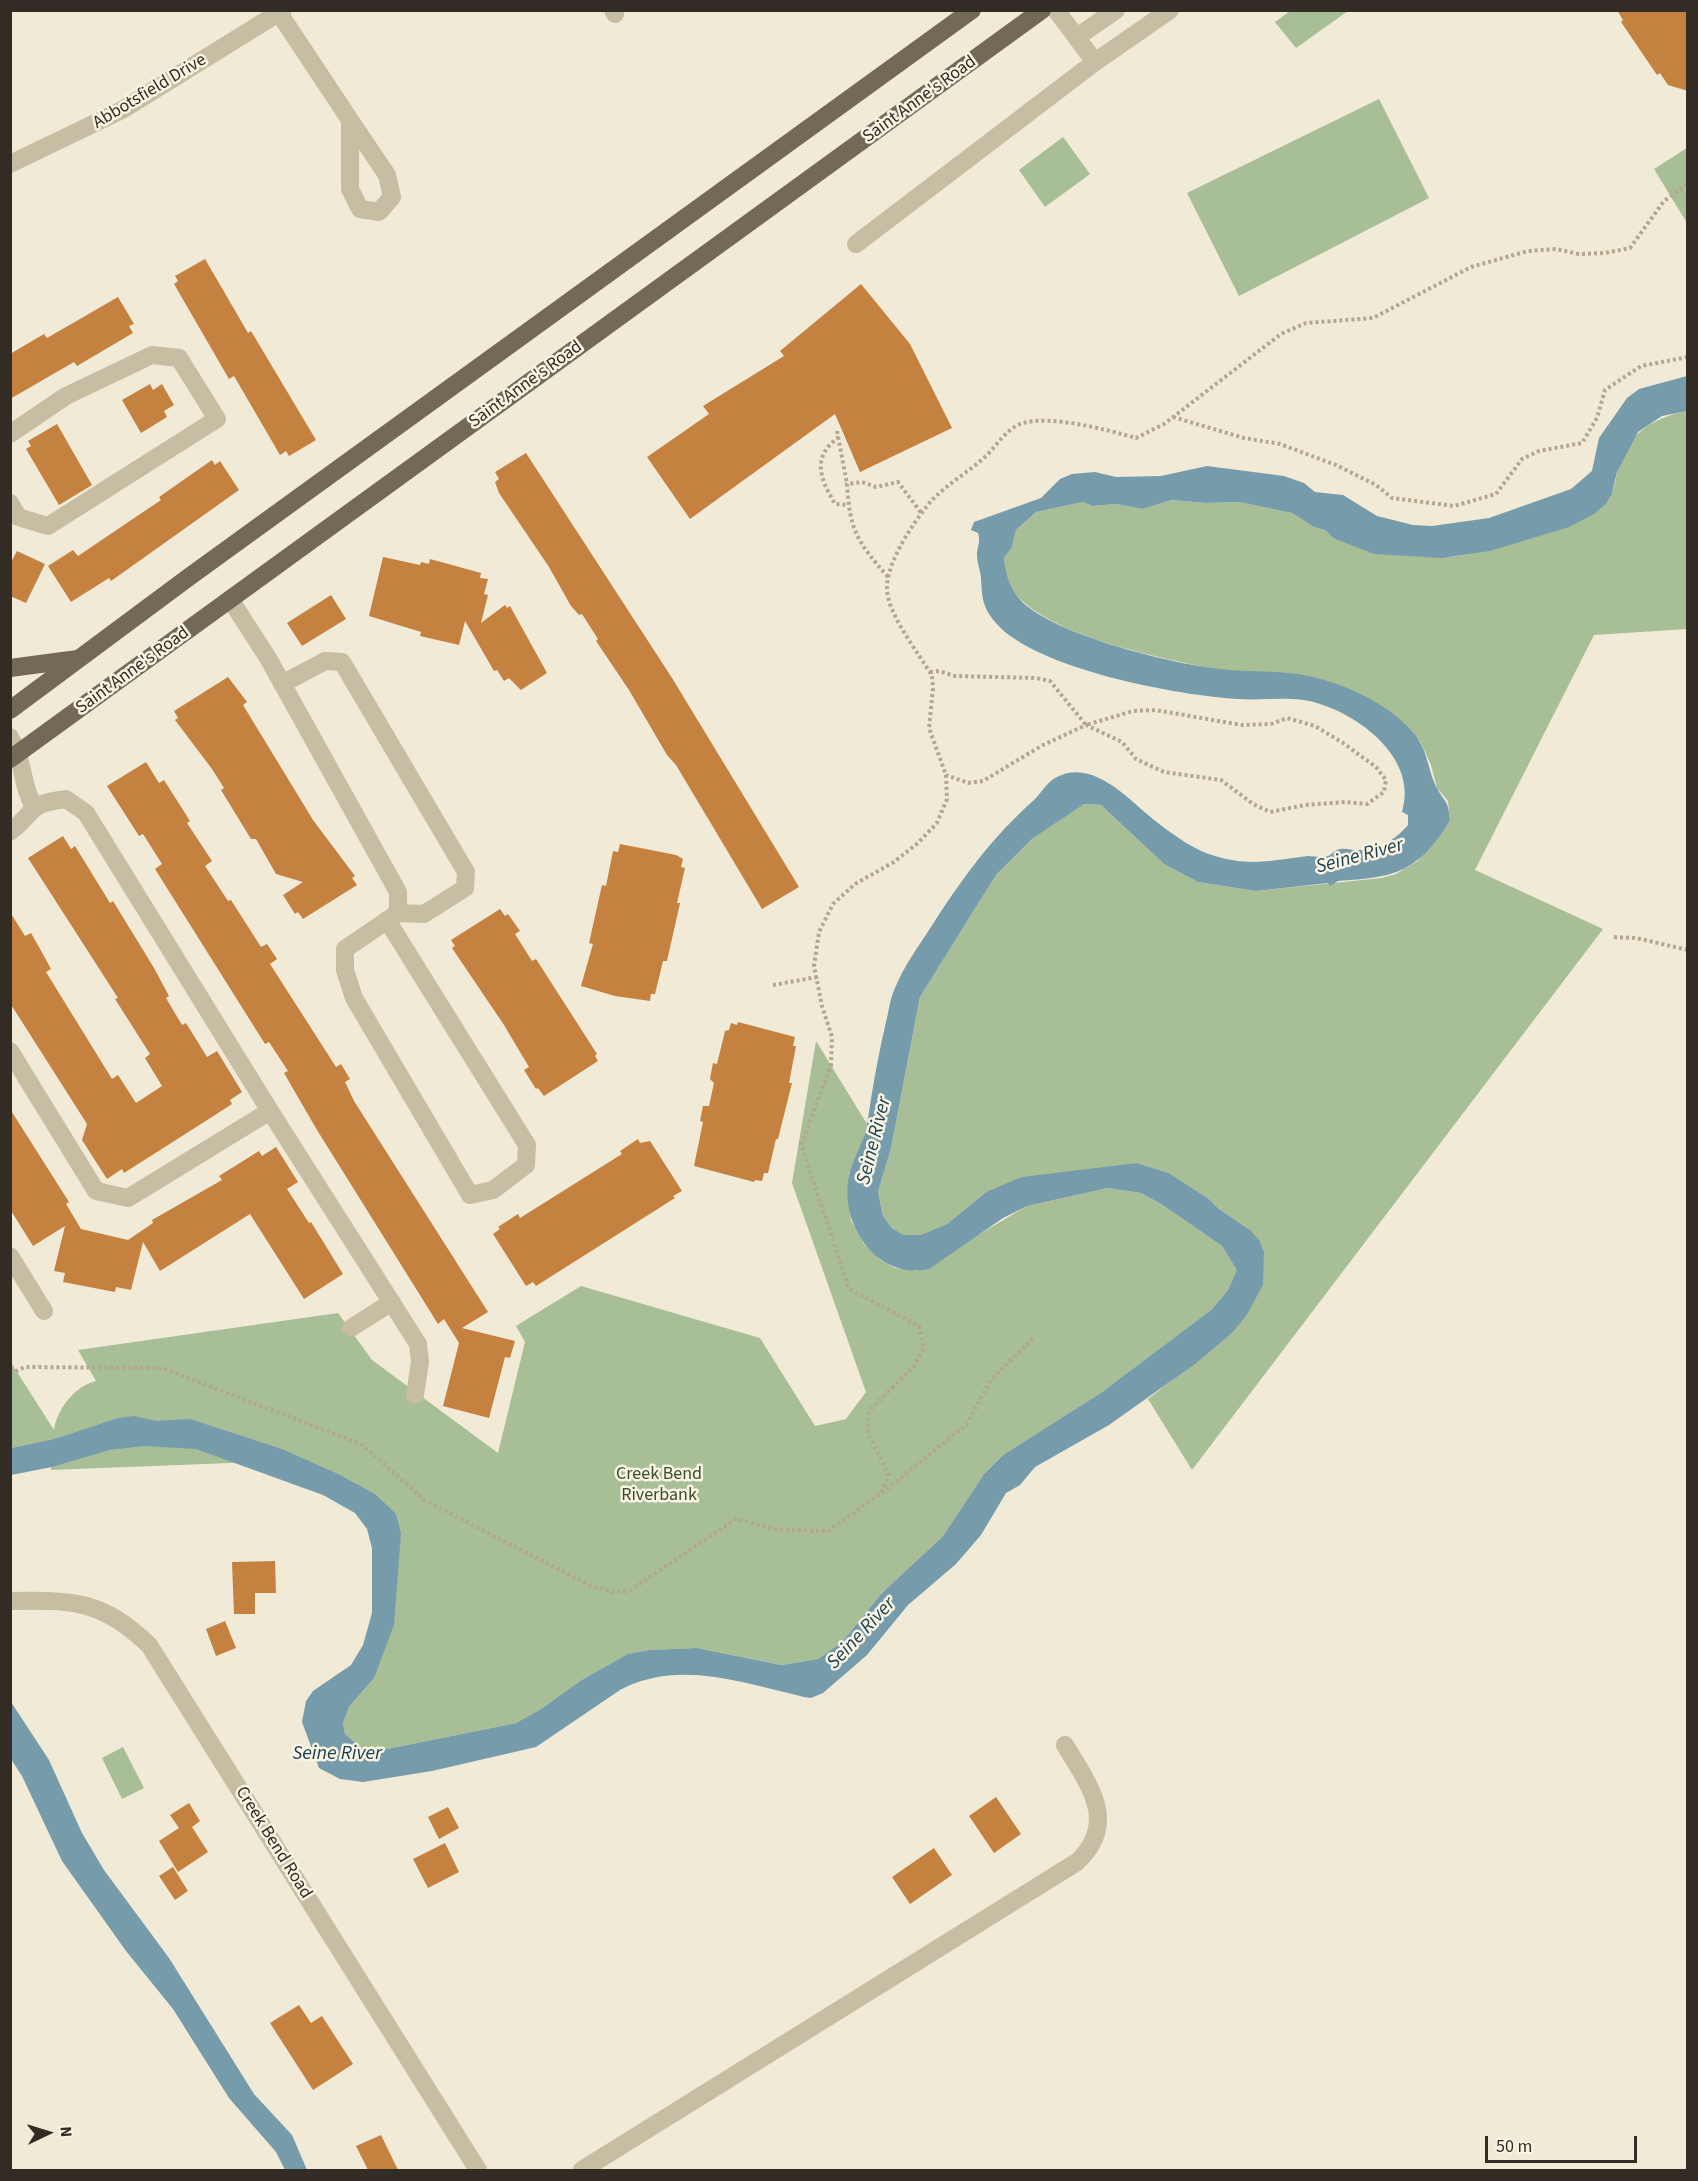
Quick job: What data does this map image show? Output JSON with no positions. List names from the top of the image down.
{
  "streets": {
    "main road": ["Saint Anne's Road"],
    "street": ["Abbotsfield Drive", "Creek Bend Road"]
  },
  "water": ["Seine River"],
  "parks": ["Creek Bend Riverbank"],
  "scale_bar": "50 m",
  "north": "right"
}
